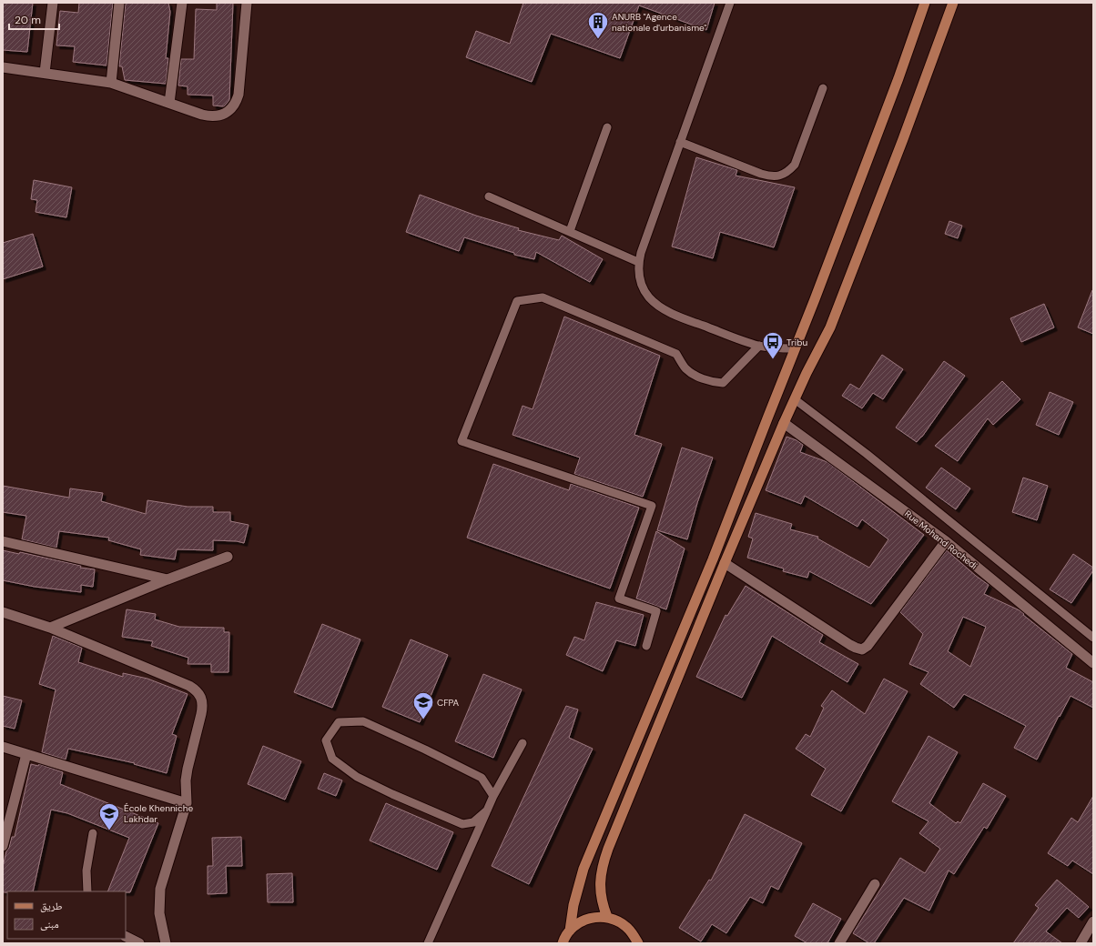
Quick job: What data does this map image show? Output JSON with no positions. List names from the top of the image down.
{
  "streets": {
    "street": ["Rue Mohand Rochedi"]
  },
  "places": {
    "building": ["ANURB \"Agence nationale d'urbanisme\""],
    "bus stop": ["Tribu"],
    "school or university": ["CFPA", "École Khenniche Lakhdar"]
  },
  "legend": ["طريق", "مبنى"],
  "scale_bar": "20 m"
}
